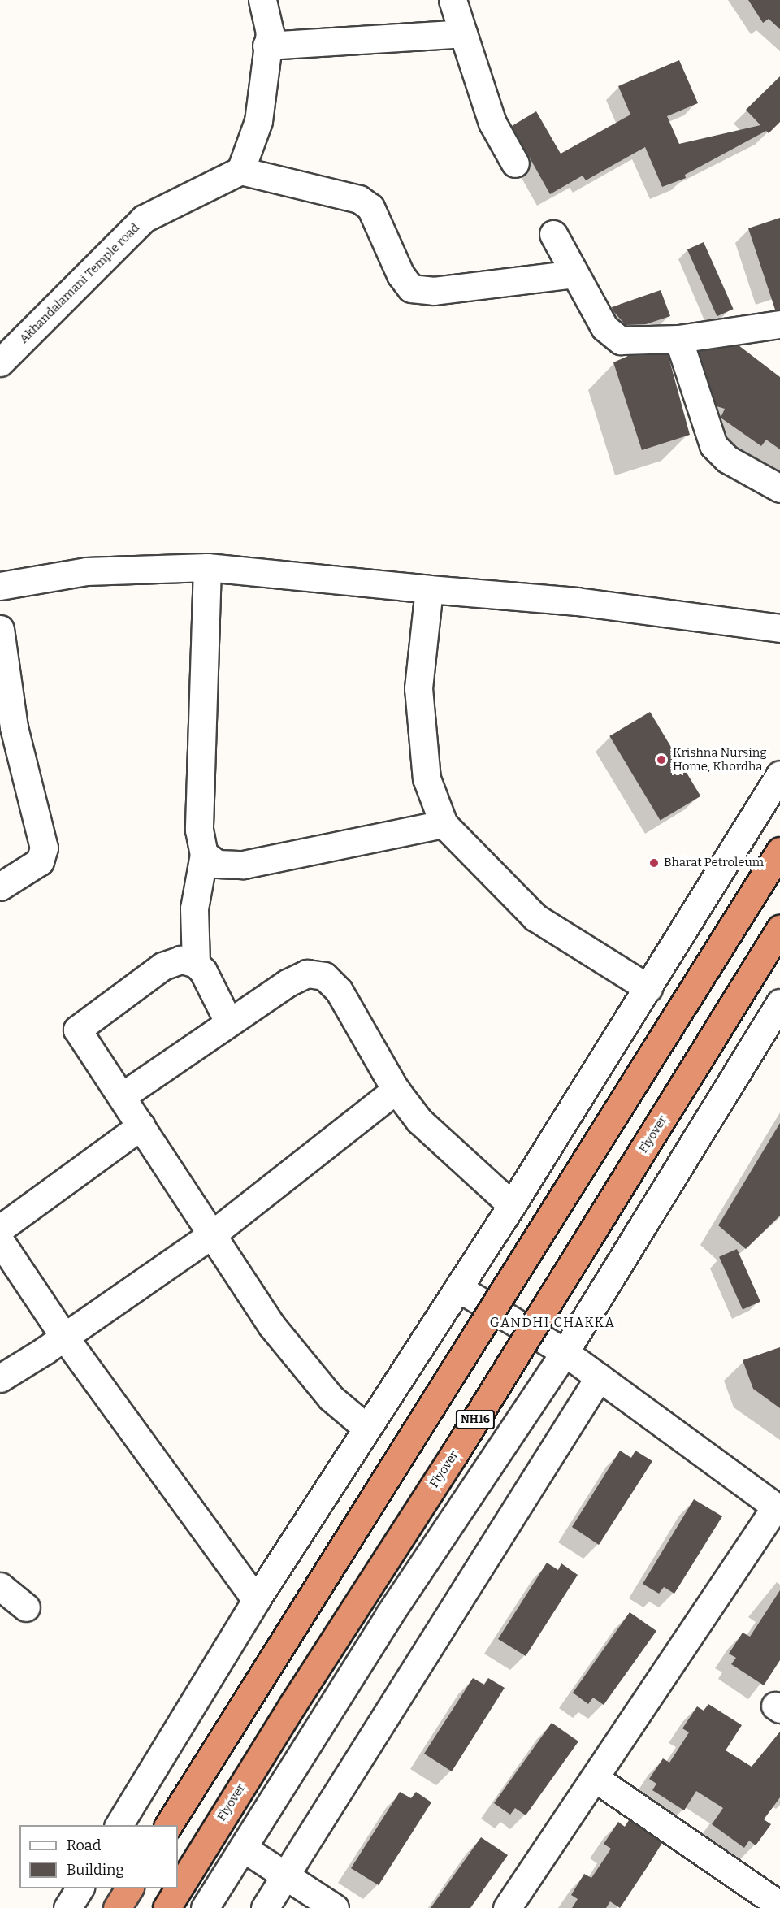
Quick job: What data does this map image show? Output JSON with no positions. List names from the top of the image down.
{
  "streets": {
    "highway": ["Flyover", "NH16"],
    "street": ["Akhandalamani Temple road"]
  },
  "districts": ["GANDHI CHAKKA"],
  "places": ["Krishna Nursing Home, Khordha", "Bharat Petroleum"],
  "legend": ["Road", "Building"]
}
